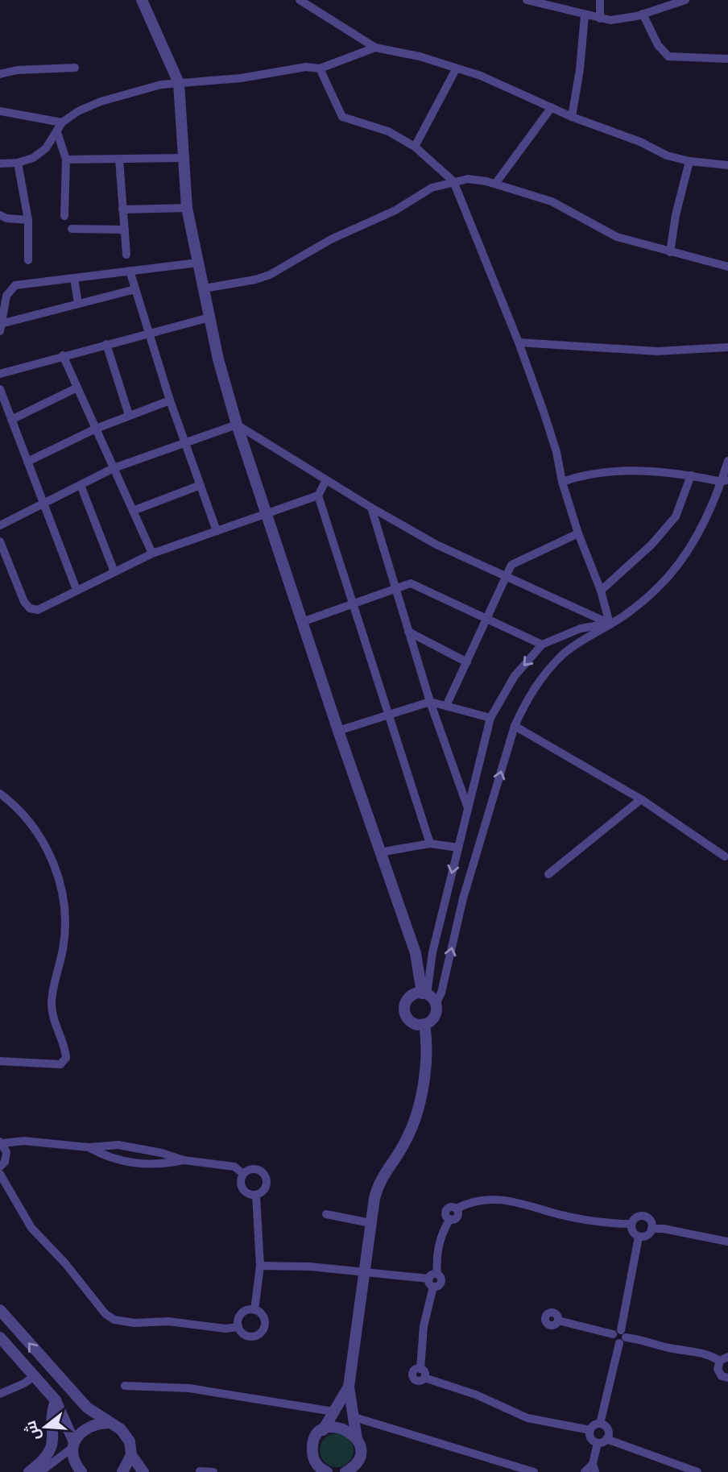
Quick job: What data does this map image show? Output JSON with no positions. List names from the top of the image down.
{
  "north": "left"
}
